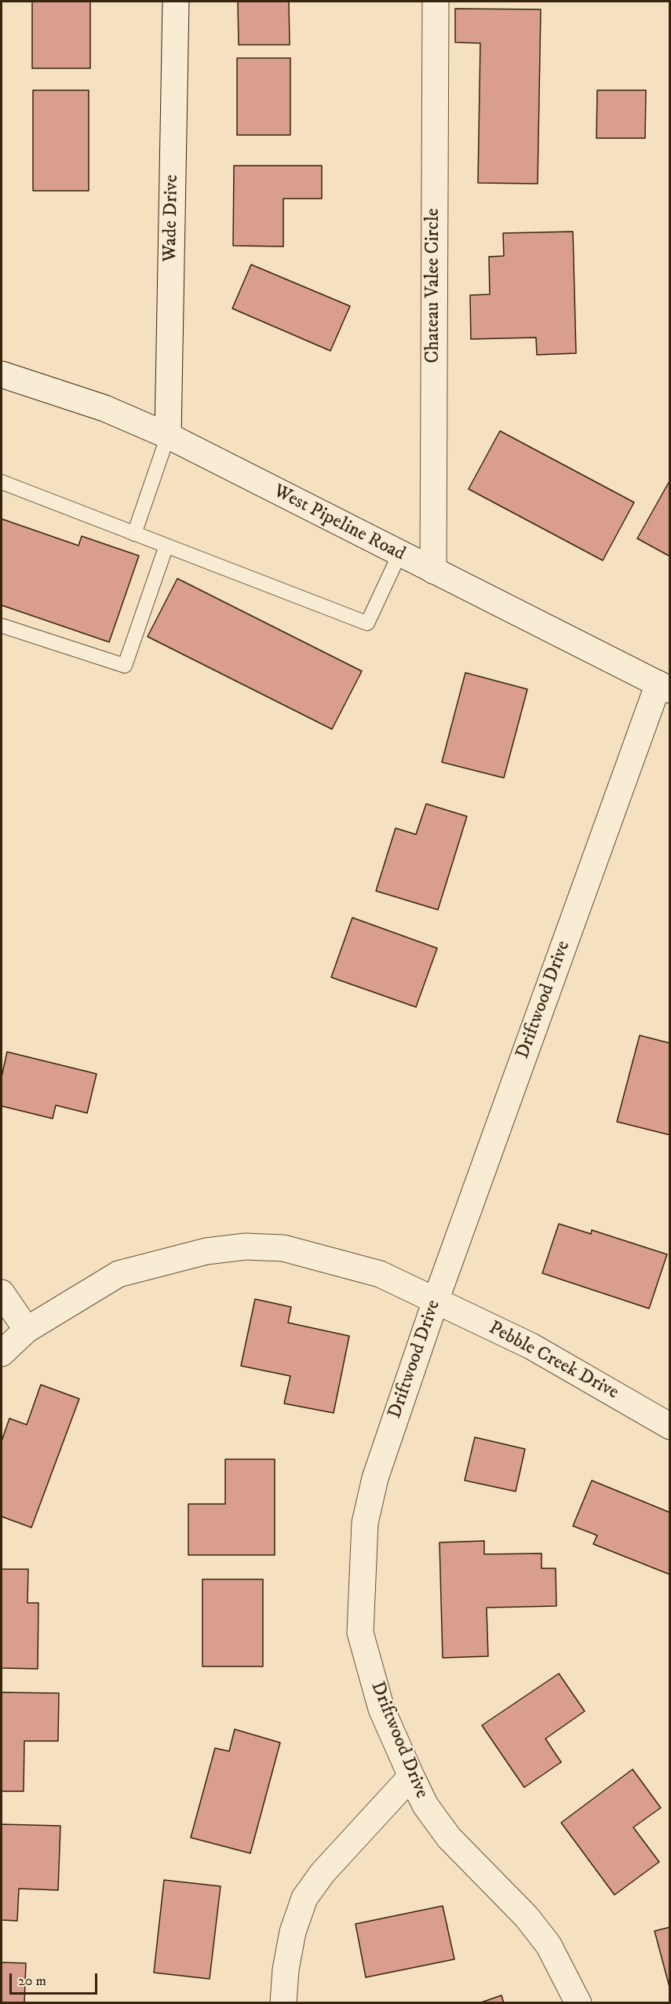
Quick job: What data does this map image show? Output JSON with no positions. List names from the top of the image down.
{
  "streets": {
    "street": [
      "Wade Drive",
      "Chateau Valee Circle",
      "West Pipeline Road",
      "Driftwood Drive",
      "Pebble Creek Drive"
    ]
  },
  "crossings": [
    ["Wade Drive", "West Pipeline Road"],
    ["Chateau Valee Circle", "West Pipeline Road"],
    ["West Pipeline Road", "Driftwood Drive"],
    ["Driftwood Drive", "Pebble Creek Drive"]
  ],
  "scale_bar": "20 m"
}
